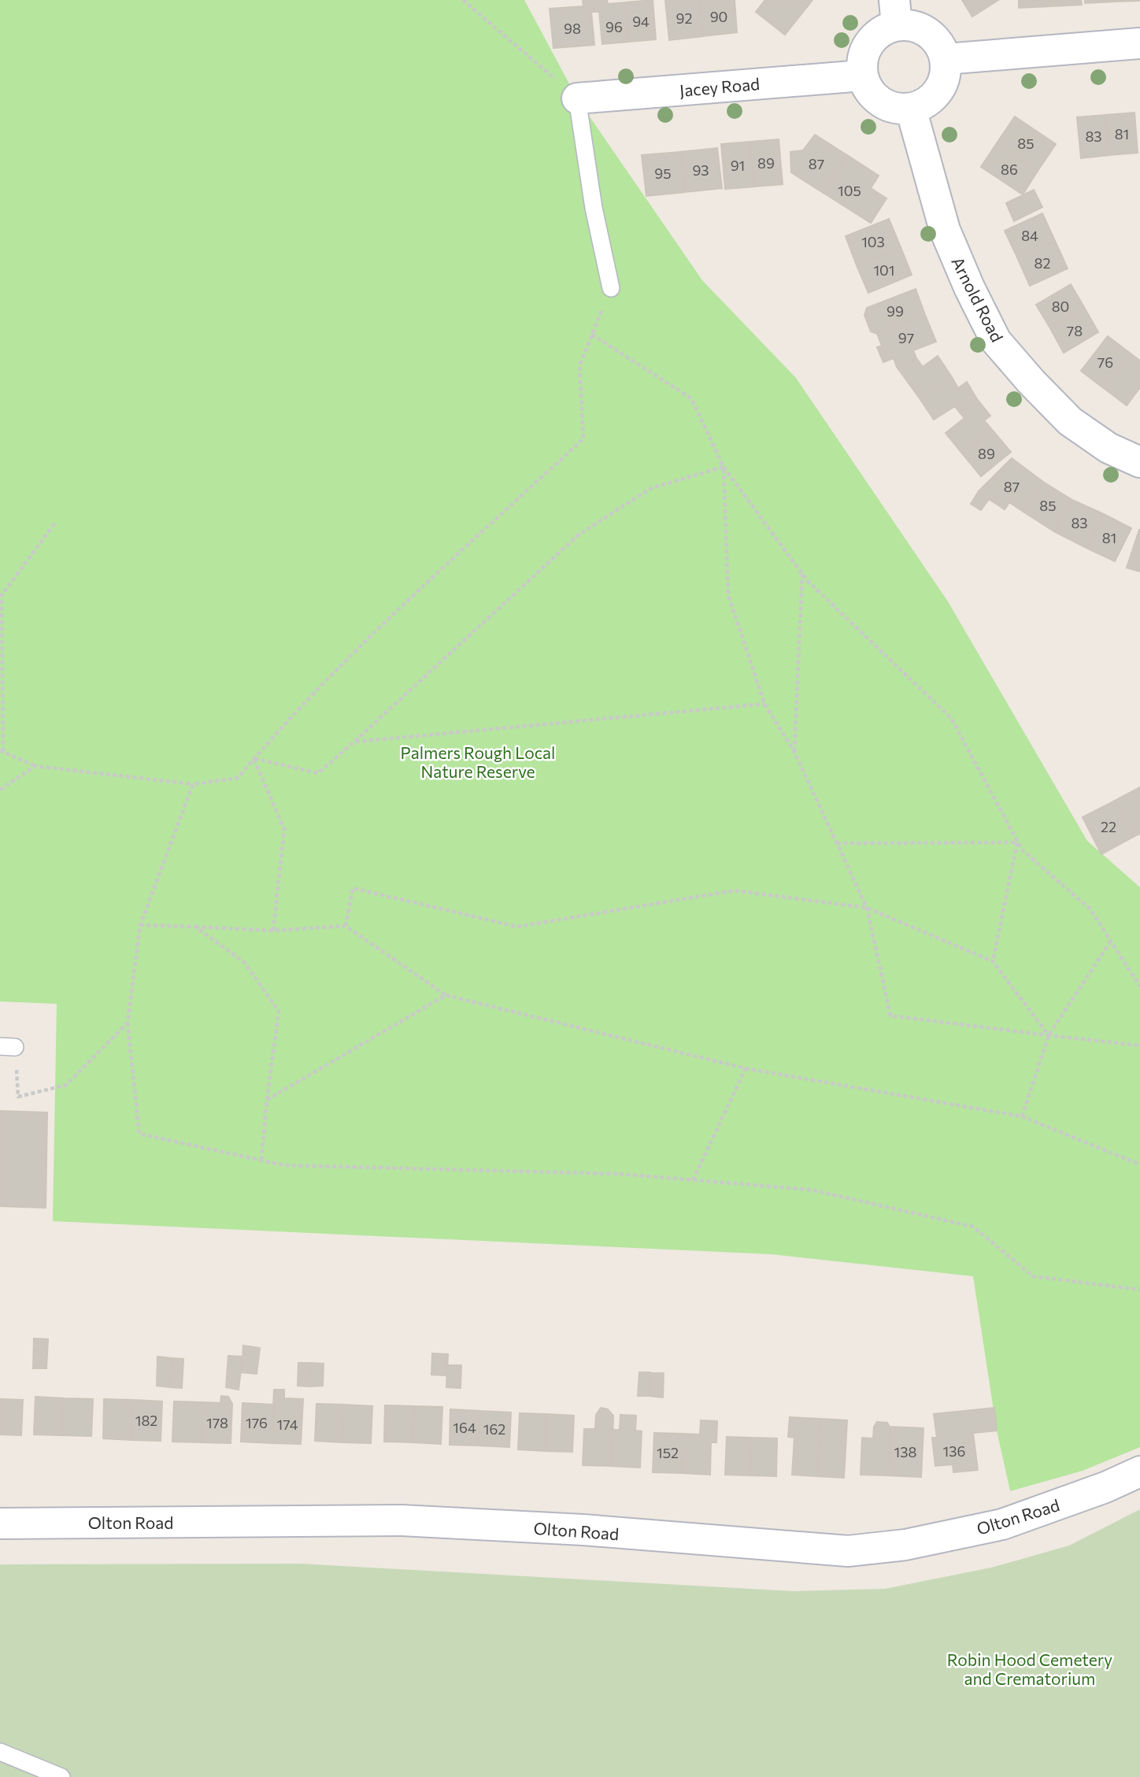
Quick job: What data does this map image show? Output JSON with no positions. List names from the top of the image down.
{
  "streets": {
    "street": ["Jacey Road", "Arnold Road", "Olton Road"]
  },
  "crossings": [
    ["Jacey Road", "Arnold Road"]
  ],
  "parks": ["Palmers Rough Local Nature Reserve", "Robin Hood Cemetery and Crematorium"],
  "house_numbers": [
    "90",
    "92",
    "94",
    "96",
    "98",
    "81",
    "83",
    "85",
    "89",
    "87",
    "91",
    "86",
    "93",
    "95",
    "105",
    "84",
    "103",
    "82",
    "101",
    "80",
    "99",
    "78",
    "97",
    "76",
    "89",
    "87",
    "85",
    "83",
    "81",
    "22",
    "182",
    "178",
    "176",
    "174",
    "164",
    "162",
    "136",
    "138",
    "152"
  ]
}
